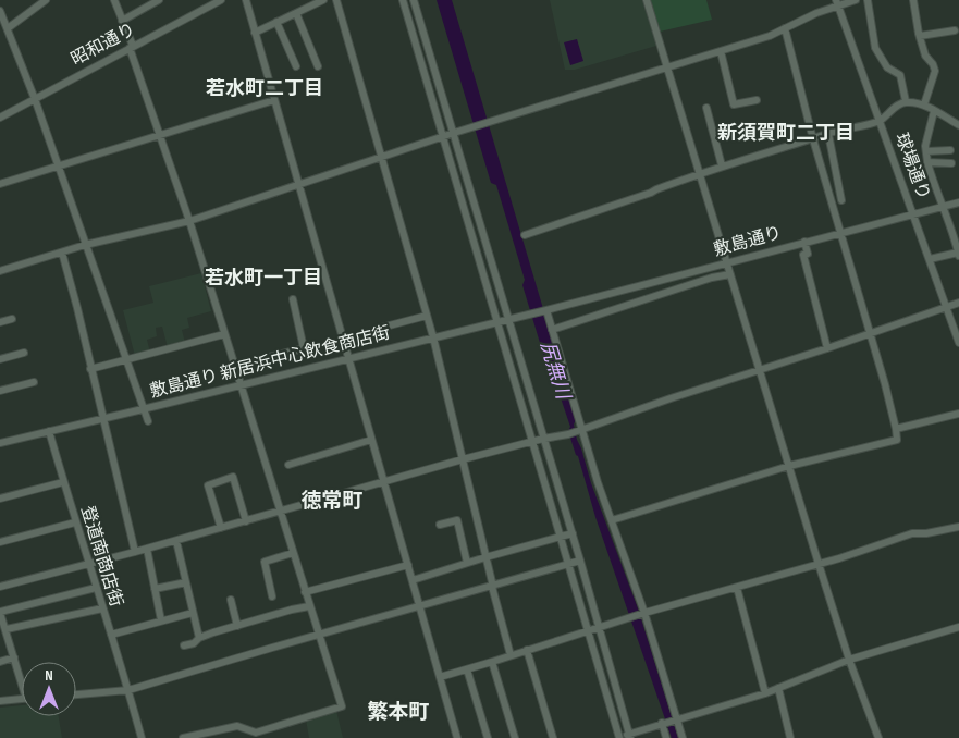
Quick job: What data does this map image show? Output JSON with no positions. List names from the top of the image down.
{
  "streets": {
    "street": [
      "昭和通り",
      "球場通り",
      "敷島通り",
      "敷島通り 新居浜中心飲食商店街",
      "登道南商店街"
    ]
  },
  "crossings": [
    ["球場通り", "敷島通り"],
    ["敷島通り 新居浜中心飲食商店街", "登道南商店街"]
  ],
  "districts": [
    "若水町二丁目",
    "新須賀町二丁目",
    "若水町一丁目",
    "徳常町",
    "繁本町"
  ],
  "water": ["尻無川"],
  "north": "top"
}
